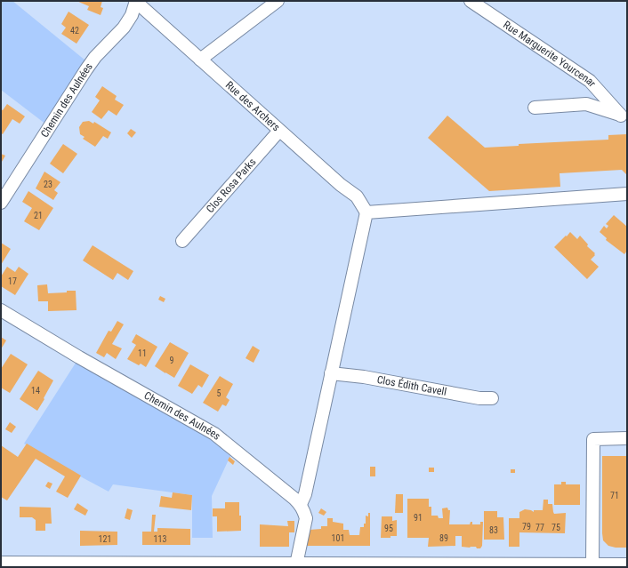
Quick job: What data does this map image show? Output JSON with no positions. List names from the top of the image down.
{
  "streets": {
    "street": [
      "Rue Marguerite Yourcenar",
      "Chemin des Aulnées",
      "Rue des Archers",
      "Clos Rosa Parks",
      "Clos Édith Cavell"
    ]
  },
  "crossings": [
    ["Chemin des Aulnées", "Rue des Archers"],
    ["Rue des Archers", "Clos Rosa Parks"]
  ],
  "house_numbers": [
    "42",
    "23",
    "21",
    "17",
    "11",
    "9",
    "14",
    "5",
    "71",
    "91",
    "79",
    "77",
    "75",
    "95",
    "83",
    "101",
    "89",
    "121",
    "113"
  ]
}
